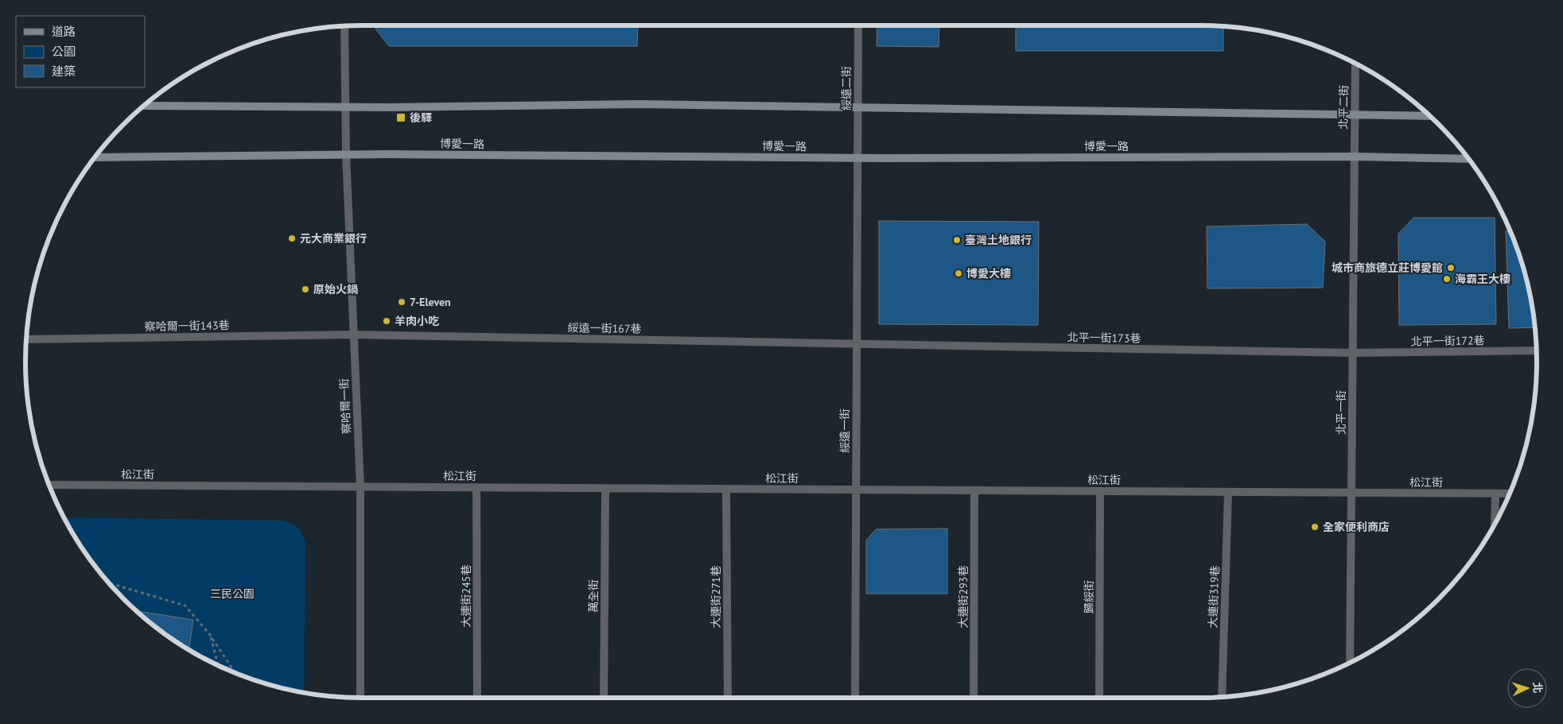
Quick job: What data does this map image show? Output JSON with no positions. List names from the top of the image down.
{
  "streets": {
    "main road": ["博愛一路"],
    "street": [
      "綏遠二街",
      "北平二街",
      "察哈爾一街143巷",
      "綏遠一街167巷",
      "北平一街173巷",
      "北平一街172巷",
      "察哈爾一街",
      "北平一街",
      "綏遠一街",
      "松江街",
      "大連街245巷",
      "萬全街",
      "大連街271巷",
      "大連街293巷",
      "歸綏街",
      "大連街319巷"
    ]
  },
  "crossings": [
    ["綏遠二街", "博愛一路"],
    ["綏遠二街", "綏遠一街"],
    ["北平二街", "博愛一路"],
    ["北平二街", "北平一街"],
    ["博愛一路", "察哈爾一街"],
    ["博愛一路", "北平一街"],
    ["博愛一路", "綏遠一街"],
    ["察哈爾一街143巷", "綏遠一街167巷"],
    ["察哈爾一街143巷", "察哈爾一街"],
    ["綏遠一街167巷", "北平一街173巷"],
    ["綏遠一街167巷", "察哈爾一街"],
    ["綏遠一街167巷", "綏遠一街"],
    ["北平一街173巷", "北平一街172巷"],
    ["北平一街173巷", "北平一街"],
    ["北平一街173巷", "綏遠一街"],
    ["北平一街172巷", "北平一街"],
    ["察哈爾一街", "松江街"],
    ["北平一街", "松江街"],
    ["綏遠一街", "松江街"],
    ["松江街", "大連街245巷"],
    ["松江街", "萬全街"],
    ["松江街", "大連街271巷"],
    ["松江街", "大連街293巷"],
    ["松江街", "歸綏街"],
    ["松江街", "大連街319巷"]
  ],
  "parks": ["三民公園"],
  "places": {
    "transit": ["後驛"],
    "other": [
      "元大商業銀行",
      "臺灣土地銀行",
      "城市商旅德立莊博愛館",
      "博愛大樓",
      "海霸王大樓",
      "原始火鍋",
      "7-Eleven",
      "羊肉小吃",
      "全家便利商店"
    ]
  },
  "legend": ["道路", "公園", "建築"],
  "north": "right"
}
